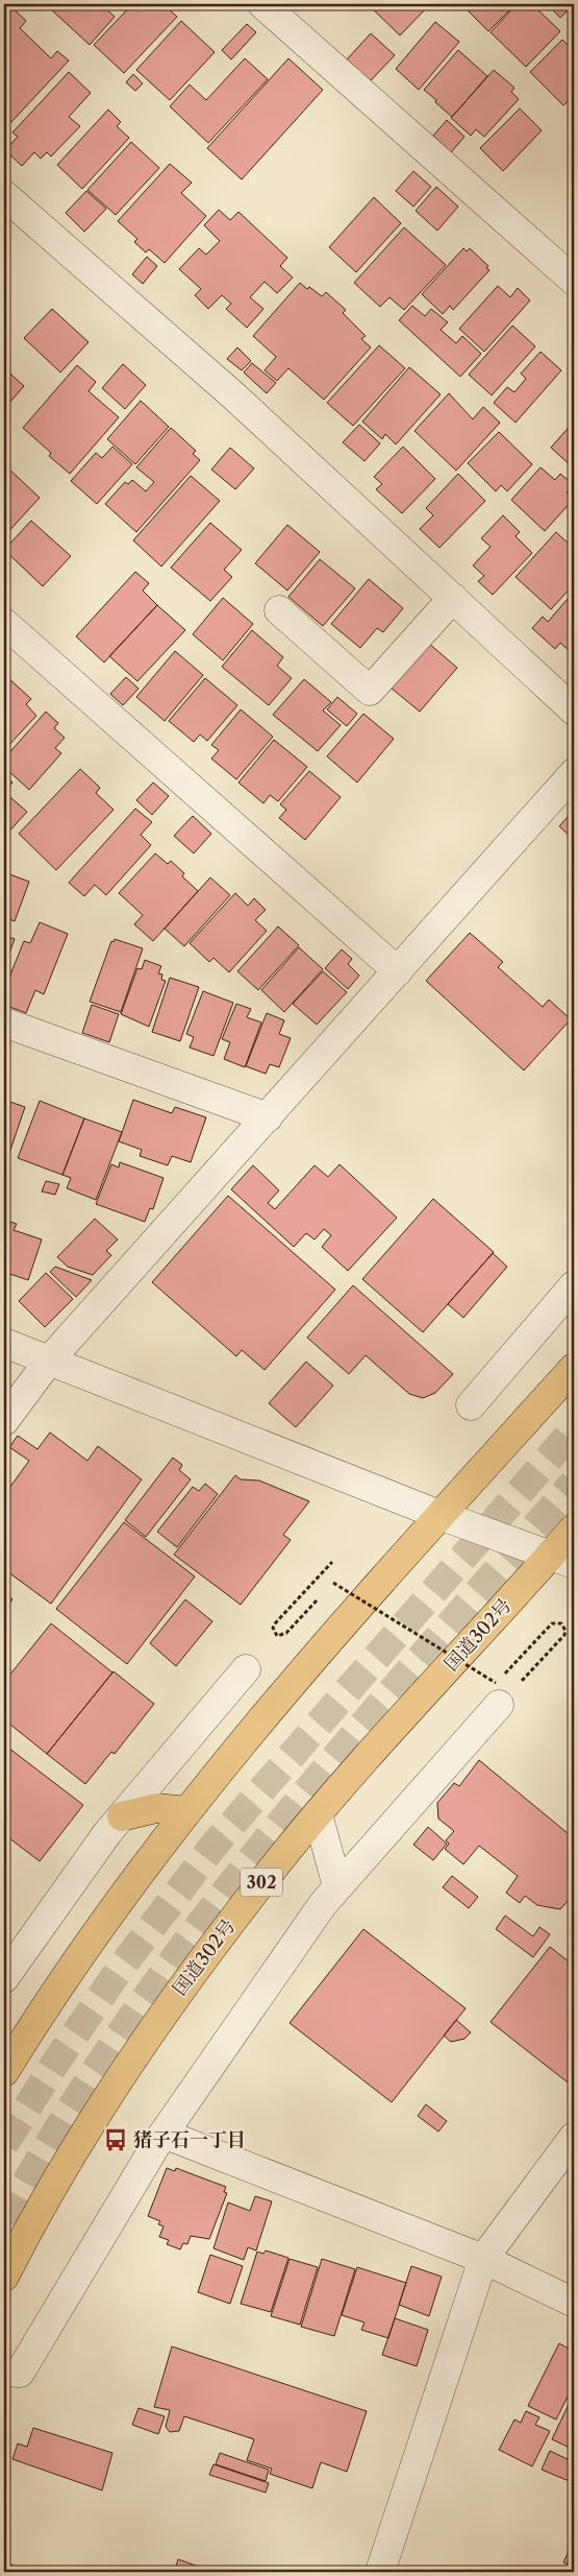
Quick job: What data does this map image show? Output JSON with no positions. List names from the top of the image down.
{
  "streets": {
    "highway": ["国道302号", "302"]
  },
  "places": {
    "bus stop": ["猪子石一丁目"]
  }
}
